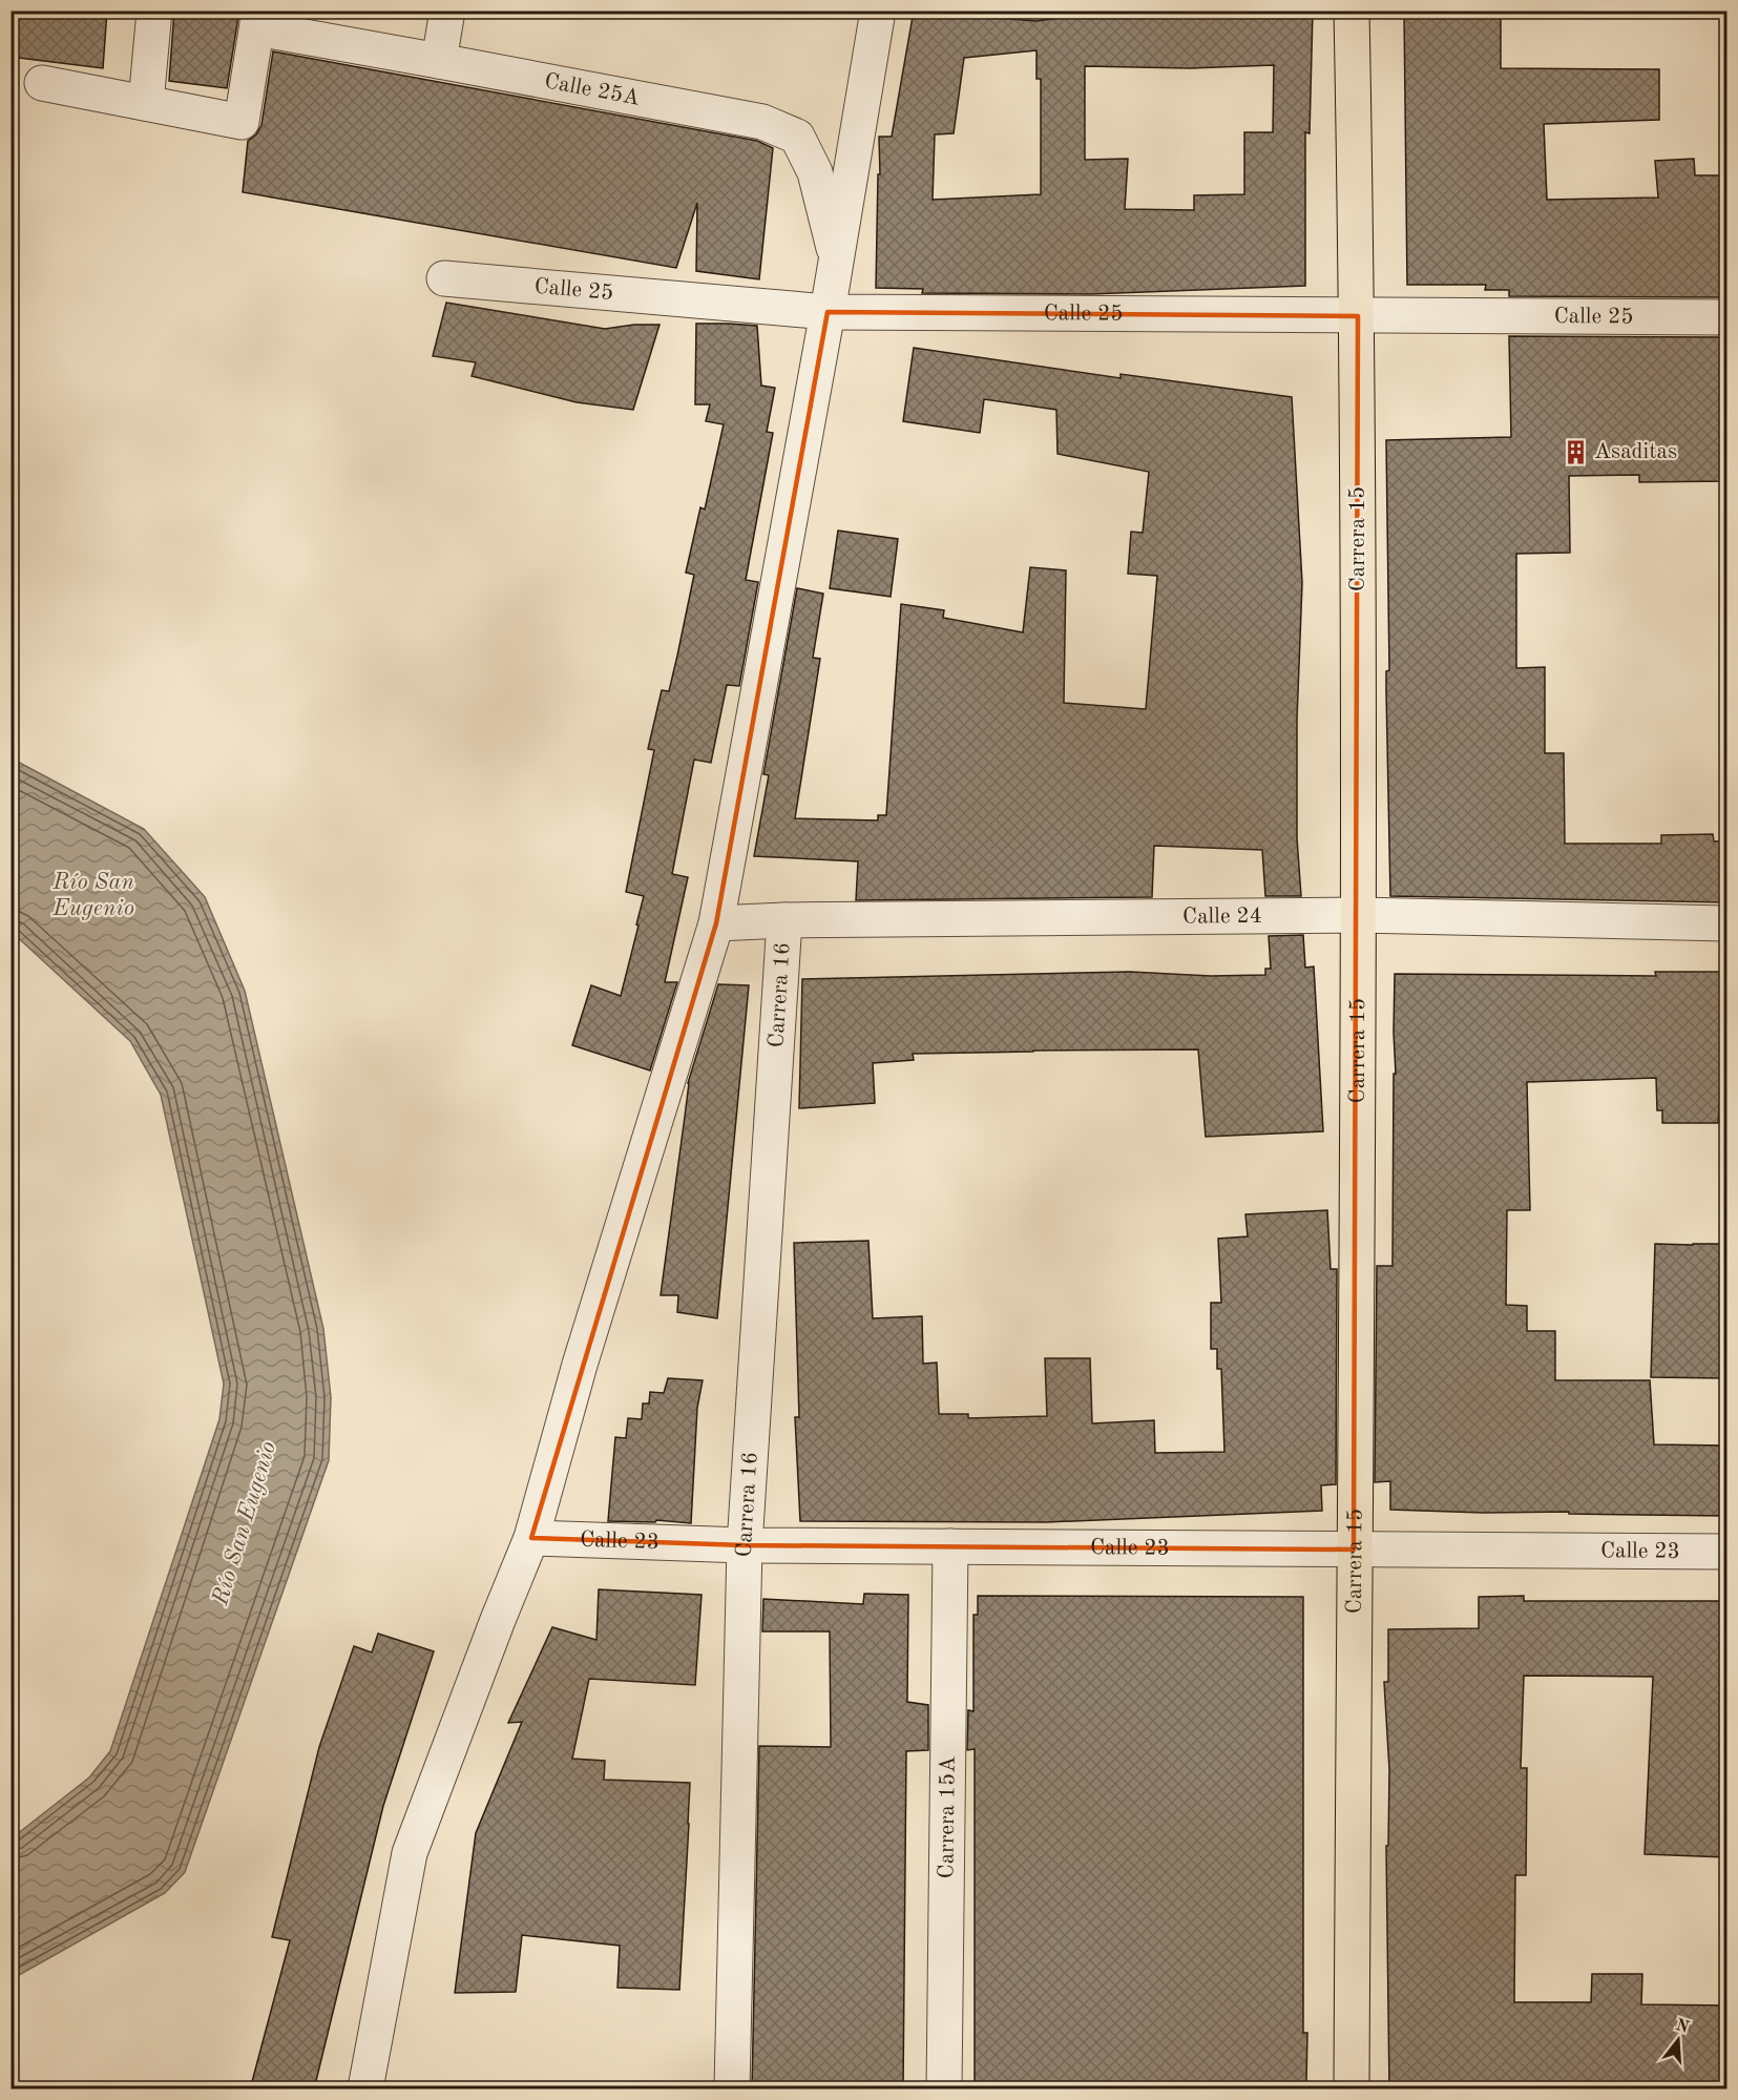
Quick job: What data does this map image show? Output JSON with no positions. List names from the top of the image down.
{
  "streets": {
    "main road": ["Carrera 15"],
    "street": [
      "Calle 25A",
      "Calle 25",
      "Calle 24",
      "Carrera 16",
      "Calle 23",
      "Carrera 15A"
    ]
  },
  "crossings": [
    ["Calle 25", "Carrera 15"],
    ["Carrera 15", "Calle 24"],
    ["Carrera 15", "Calle 23"],
    ["Calle 24", "Carrera 16"],
    ["Carrera 16", "Calle 23"],
    ["Calle 23", "Carrera 15A"]
  ],
  "water": ["Río San Eugenio"],
  "places": {
    "building": ["Asaditas"]
  },
  "north": "top"
}
